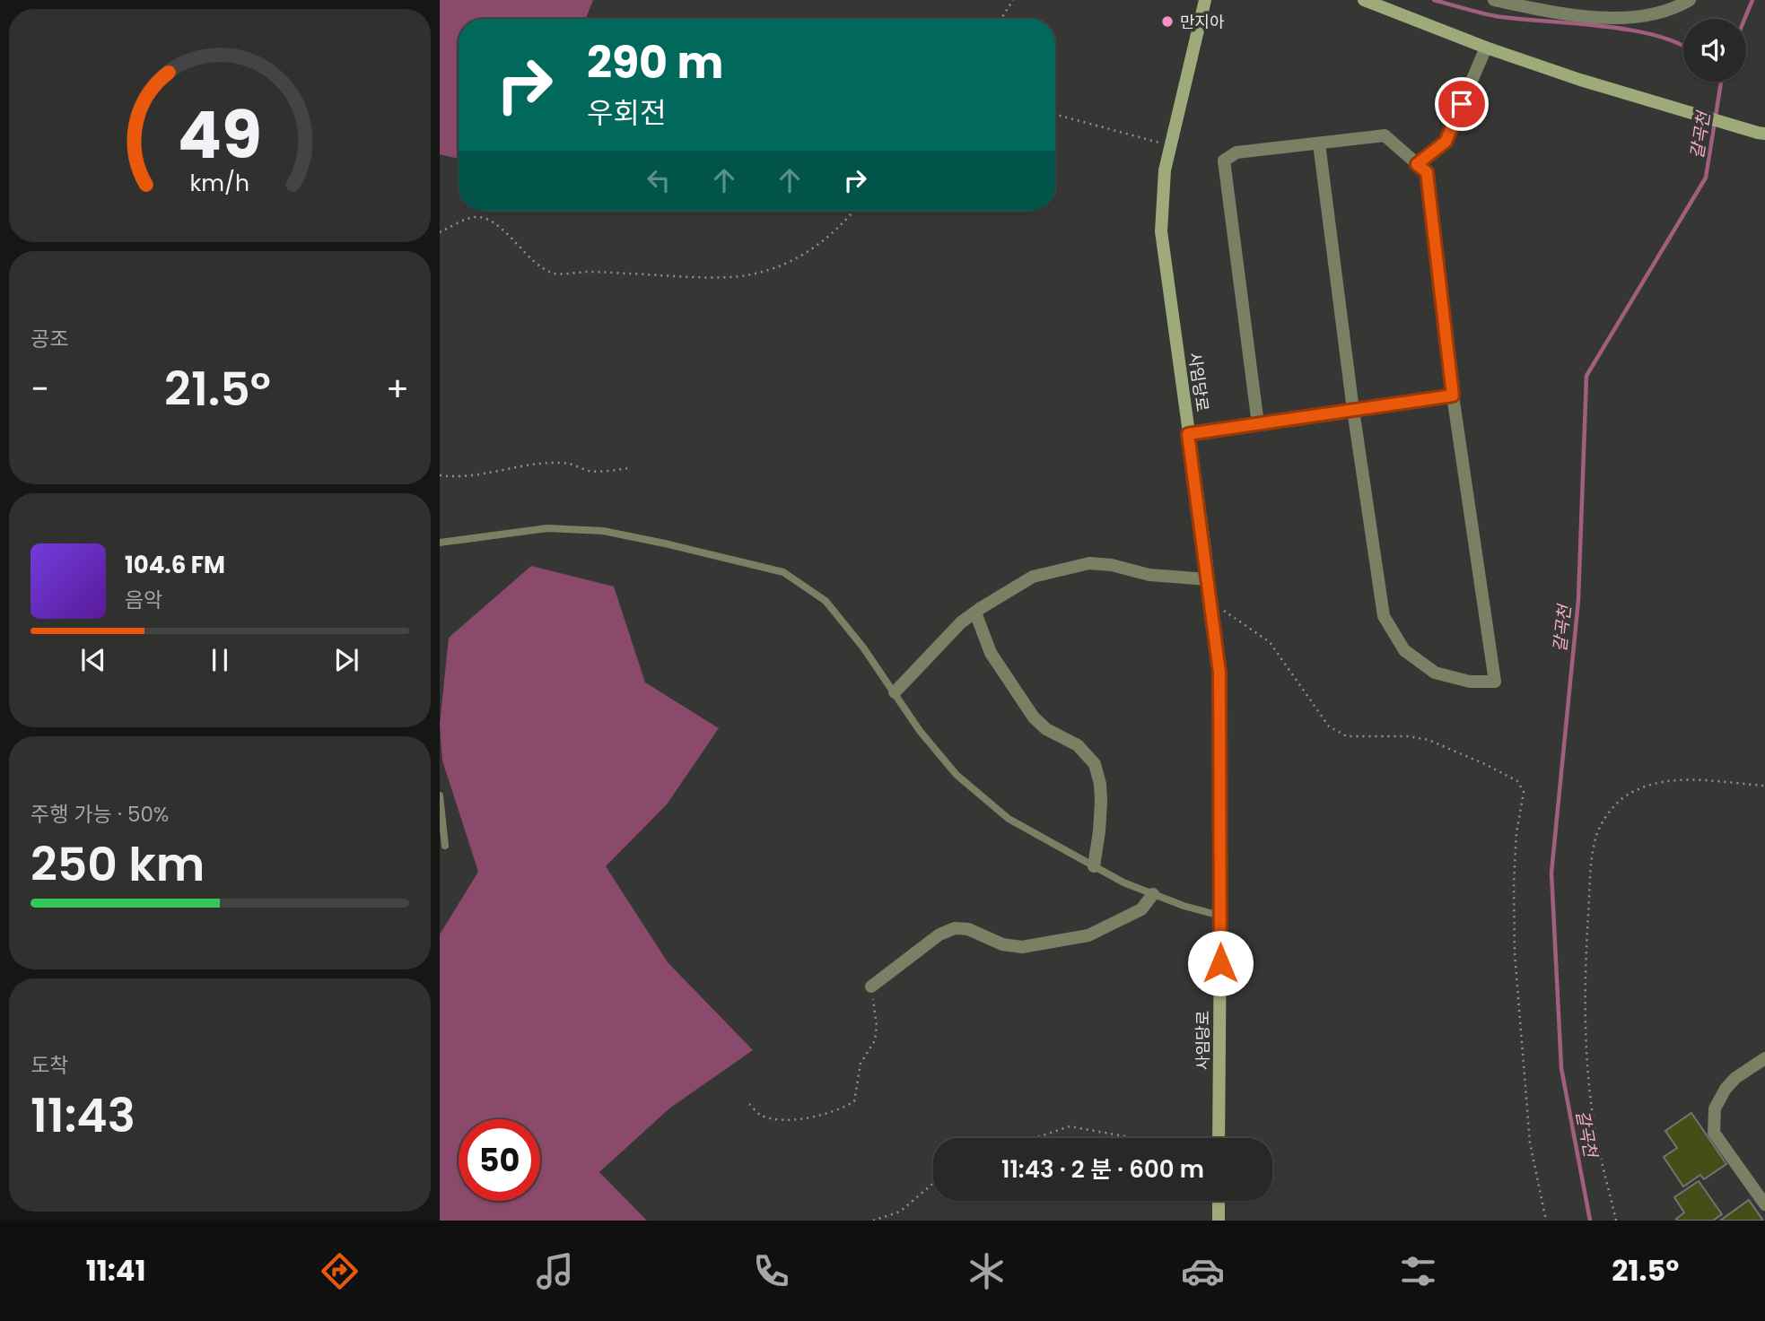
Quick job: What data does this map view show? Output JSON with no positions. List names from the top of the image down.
{
  "streets": {
    "main road": ["사임당로"]
  },
  "water": ["갈곡천"],
  "places": ["만지아"],
  "page": {
    "turn": ["290 m", "우회전"],
    "tile": [
      "공조",
      ["주행 가능 · 50%", "250 km"],
      ["도착", "11:43"]
    ],
    "heat": ["−", "21.5°", "+"],
    "song": ["104.6 FM", "음악"],
    "limit": "50",
    "trip": "11:43 · 2 분 · 600 m",
    "tabs": ["11:41", "21.5°"],
    "gauge": ["49", "km/h"]
  }
}
